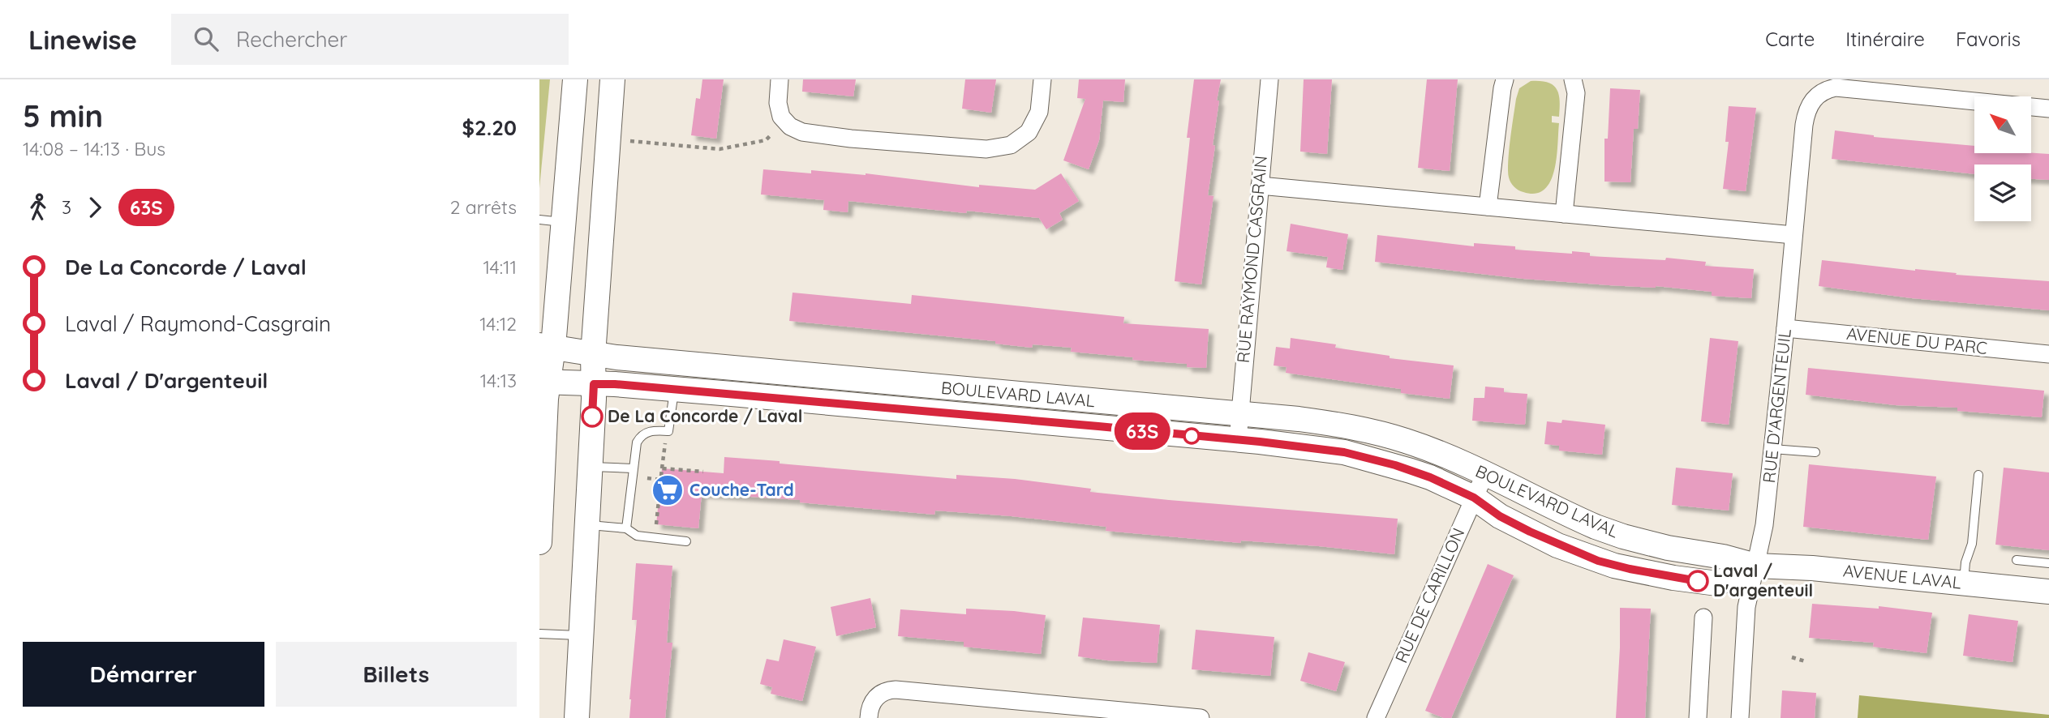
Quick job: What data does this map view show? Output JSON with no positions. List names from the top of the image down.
{
  "streets": {
    "street": [
      "RUE RAYMOND CASGRAIN",
      "AVENUE DU PARC",
      "BOULEVARD LAVAL",
      "RUE D'ARGENTEUIL",
      "AVENUE LAVAL",
      "RUE DE CARILLON"
    ]
  },
  "crossings": [
    ["RUE RAYMOND CASGRAIN", "BOULEVARD LAVAL"],
    ["AVENUE DU PARC", "RUE D'ARGENTEUIL"],
    ["BOULEVARD LAVAL", "RUE D'ARGENTEUIL"],
    ["BOULEVARD LAVAL", "AVENUE LAVAL"],
    ["BOULEVARD LAVAL", "RUE DE CARILLON"],
    ["RUE D'ARGENTEUIL", "AVENUE LAVAL"]
  ],
  "places": {
    "other": ["De La Concorde / Laval", "Laval / D'argenteuil"],
    "supermarket": ["Couche-Tard"]
  },
  "lines": ["bus line 63S"],
  "north": "top left",
  "page": {
    "header": "Linewise",
    "search": "Rechercher",
    "nav": ["Carte", "Itinéraire", "Favoris"],
    "heading": ["5 min", "14:08 – 14:13 · Bus", "$2.20"],
    "on_map": "63S",
    "legs": ["3", "63S", "2 arrêts"],
    "list": [
      {
        "name": "De La Concorde / Laval",
        "value": "14:11"
      },
      {
        "name": "Laval / Raymond-Casgrain",
        "value": "14:12"
      },
      {
        "name": "Laval / D'argenteuil",
        "value": "14:13"
      }
    ],
    "buttons": ["Démarrer", "Billets"]
  }
}
